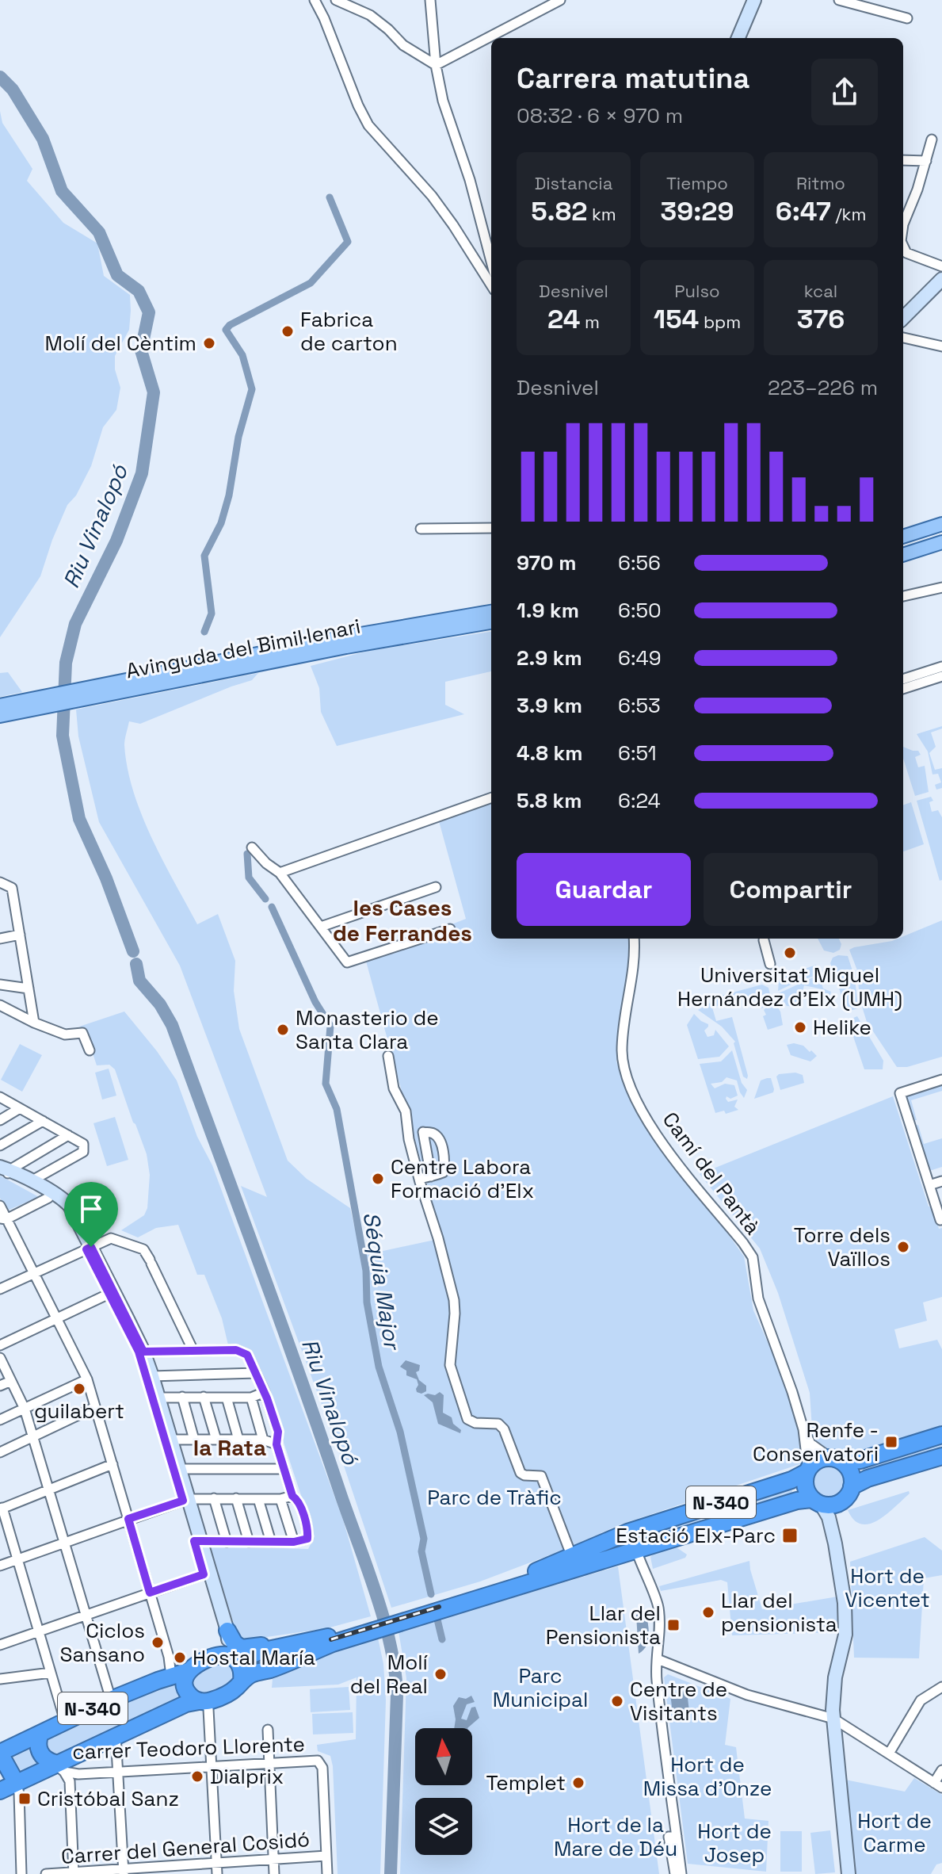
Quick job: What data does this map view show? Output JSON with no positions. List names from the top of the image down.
{
  "streets": {
    "highway": ["N-340"],
    "main road": ["Avinguda del Bimil·lenari"],
    "street": ["Camí del Pantà", "carrer Teodoro Llorente", "Carrer del General Cosidó"]
  },
  "crossings": [
    ["Camí del Pantà", "N-340"],
    ["N-340", "carrer Teodoro Llorente"],
    ["carrer Teodoro Llorente", "Carrer del General Cosidó"]
  ],
  "districts": ["les Cases de Ferrandes", "la Rata"],
  "water": ["Riu Vinalopó", "Séquia Major"],
  "parks": [
    "Parc de Tràfic",
    "Hort de Vicentet",
    "Parc Municipal",
    "Hort de Missa d'Onze",
    "Hort de Carme",
    "Hort de la Mare de Déu",
    "Hort de Josep"
  ],
  "places": {
    "other": [
      "Fabrica de carton",
      "Molí del Cèntim",
      "Universitat Miguel Hernández d'Elx (UMH)",
      "Helike",
      "Monasterio de Santa Clara",
      "Centre Labora Formació d'Elx",
      "Torre dels Vaïllos",
      "guilabert",
      "Llar del pensionista",
      "Ciclos Sansano",
      "Hostal María",
      "Molí del Real",
      "Centre de Visitants",
      "Dialprix",
      "Templet"
    ],
    "transit": [
      "Renfe - Conservatori",
      "Estació Elx-Parc",
      "Llar del Pensionista",
      "Cristóbal Sanz"
    ]
  },
  "north": "top",
  "page": {
    "heading": ["Carrera matutina", "08:32 · 6 × 970 m"],
    "stats": [
      ["Distancia", "5.82 km"],
      ["Tiempo", "39:29"],
      ["Ritmo", "6:47 /km"],
      ["Desnivel", "24 m"],
      ["Pulso", "154 bpm"],
      ["kcal", "376"]
    ],
    "chart": ["Desnivel", "223–226 m"],
    "list": [
      {
        "name": "970 m",
        "note": "6:56"
      },
      {
        "name": "1.9 km",
        "note": "6:50"
      },
      {
        "name": "2.9 km",
        "note": "6:49"
      },
      {
        "name": "3.9 km",
        "note": "6:53"
      },
      {
        "name": "4.8 km",
        "note": "6:51"
      },
      {
        "name": "5.8 km",
        "note": "6:24"
      }
    ],
    "buttons": ["Guardar", "Compartir"]
  }
}
